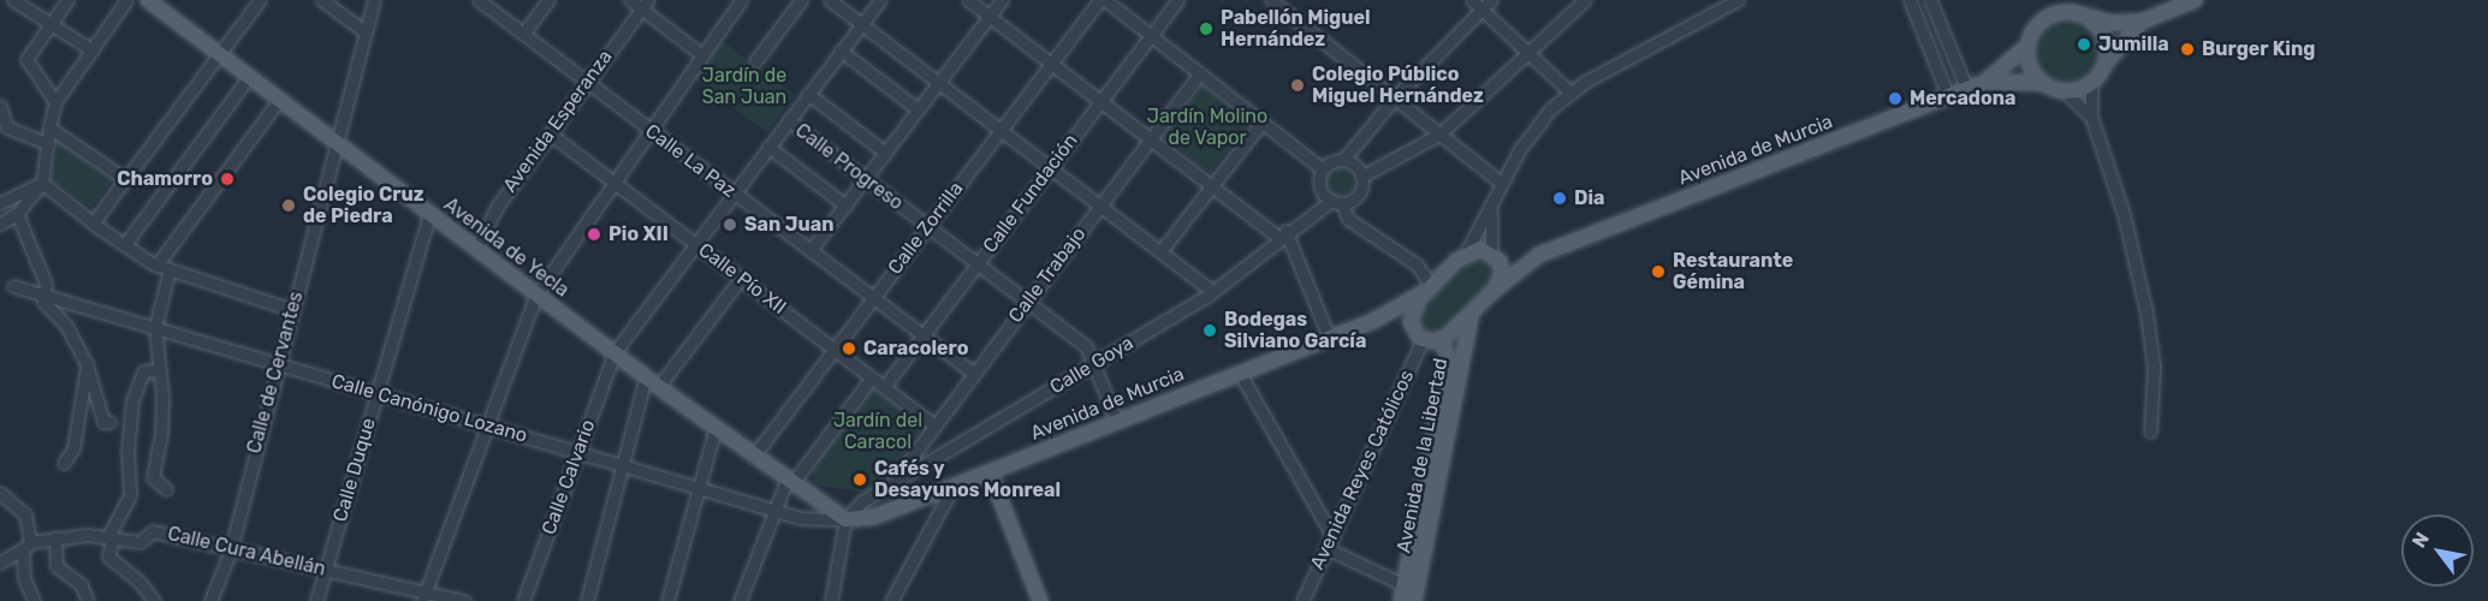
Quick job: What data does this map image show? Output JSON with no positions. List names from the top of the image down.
{
  "streets": {
    "main road": ["Avenida de Murcia", "Avenida de Yecla", "Avenida de la Libertad"],
    "street": [
      "Avenida Esperanza",
      "Calle La Paz",
      "Calle Progreso",
      "Calle Fundación",
      "Calle Zorrilla",
      "Calle Trabajo",
      "Calle Pío XII",
      "Calle Goya",
      "Calle de Cervantes",
      "Calle Canónigo Lozano",
      "Calle Duque",
      "Avenida Reyes Católicos",
      "Calle Calvario",
      "Calle Cura Abellán"
    ]
  },
  "crossings": [
    ["Avenida Esperanza", "Calle La Paz"],
    ["Avenida Esperanza", "Avenida de Yecla"],
    ["Avenida Esperanza", "Calle Pío XII"],
    ["Avenida de Murcia", "Calle Progreso"],
    ["Avenida de Murcia", "Avenida de Yecla"],
    ["Avenida de Murcia", "Calle Goya"],
    ["Avenida de Murcia", "Calle Canónigo Lozano"],
    ["Calle La Paz", "Calle Fundación"],
    ["Calle La Paz", "Calle Zorrilla"],
    ["Calle La Paz", "Calle Trabajo"],
    ["Calle La Paz", "Calle Calvario"],
    ["Calle Progreso", "Calle Fundación"],
    ["Calle Progreso", "Calle Zorrilla"],
    ["Calle Progreso", "Calle Trabajo"],
    ["Calle Progreso", "Calle Goya"],
    ["Calle Progreso", "Calle Calvario"],
    ["Calle Fundación", "Calle Pío XII"],
    ["Calle Zorrilla", "Avenida de Yecla"],
    ["Calle Zorrilla", "Calle Pío XII"],
    ["Avenida de Yecla", "Calle Goya"],
    ["Avenida de Yecla", "Calle de Cervantes"],
    ["Avenida de Yecla", "Calle Canónigo Lozano"],
    ["Avenida de Yecla", "Calle Duque"],
    ["Avenida de Yecla", "Calle Calvario"],
    ["Calle Trabajo", "Calle Pío XII"],
    ["Calle Trabajo", "Calle Goya"],
    ["Calle Pío XII", "Calle Calvario"],
    ["Calle Goya", "Calle Canónigo Lozano"],
    ["Calle de Cervantes", "Calle Canónigo Lozano"],
    ["Calle de Cervantes", "Calle Cura Abellán"],
    ["Calle Canónigo Lozano", "Calle Duque"],
    ["Calle Canónigo Lozano", "Calle Calvario"],
    ["Calle Duque", "Calle Cura Abellán"]
  ],
  "parks": ["Jardín de San Juan", "Jardín Molino de Vapor", "Jardín del Caracol"],
  "places": [
    "Pabellón Miguel Hernández",
    "Jumilla",
    "Burger King",
    "Colegio Público Miguel Hernández",
    "Mercadona",
    "Chamorro",
    "Dia",
    "Colegio Cruz de Piedra",
    "San Juan",
    "Pio XII",
    "Restaurante Gémina",
    "Bodegas Silviano García",
    "Caracolero",
    "Cafés y Desayunos Monreal"
  ],
  "north": "top left"
}
